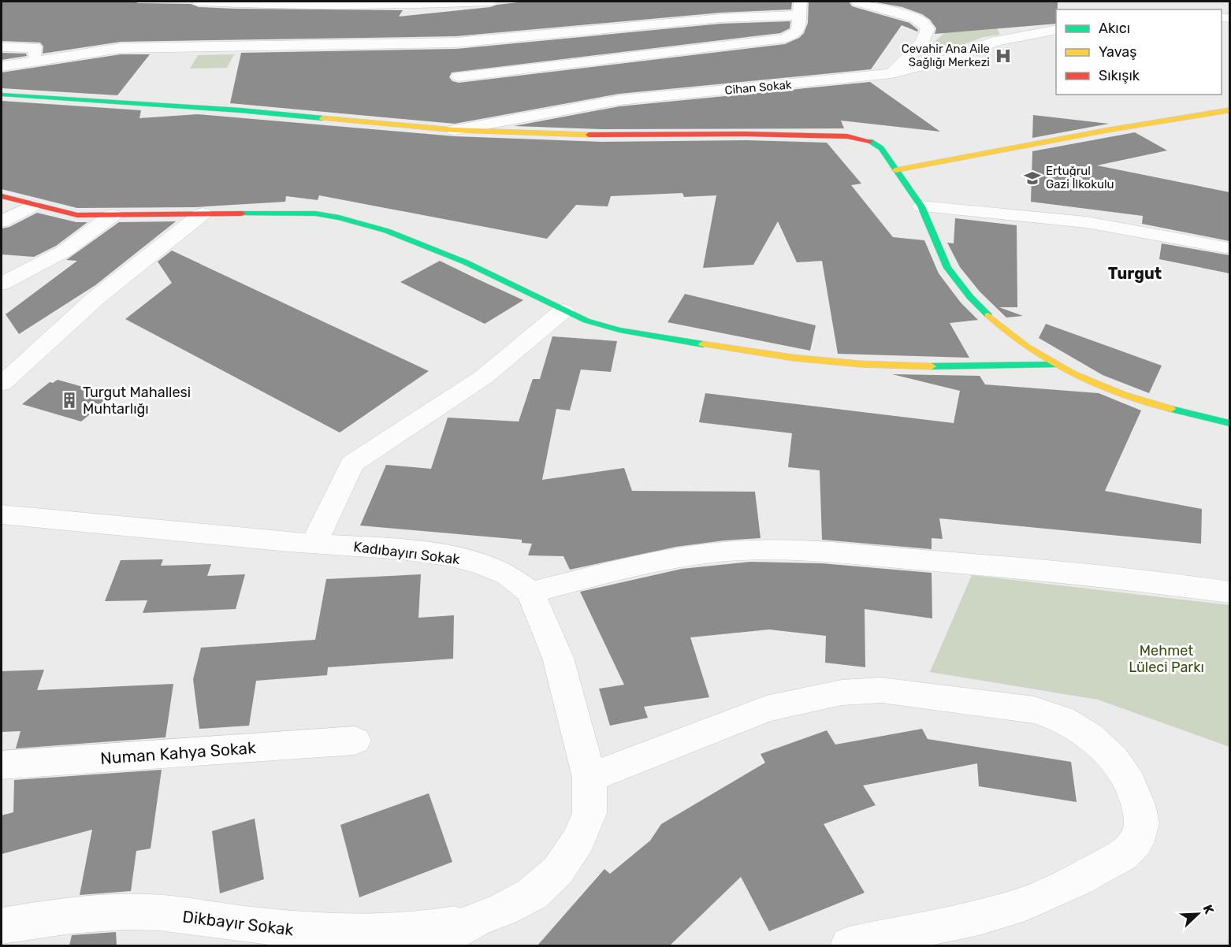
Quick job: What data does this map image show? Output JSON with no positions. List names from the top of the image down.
{
  "streets": {
    "street": [
      "Cihan Sokak",
      "Kadıbayırı Sokak",
      "Numan Kahya Sokak",
      "Dikbayır Sokak"
    ]
  },
  "crossings": [
    ["Kadıbayırı Sokak", "Dikbayır Sokak"]
  ],
  "districts": ["Turgut"],
  "parks": ["Mehmet Lüleci Parkı"],
  "places": {
    "hospital": ["Cevahir Ana Aile Sağlığı Merkezi"],
    "school or university": ["Ertuğrul Gazi İlkokulu"],
    "building": ["Turgut Mahallesi Muhtarlığı"]
  },
  "legend": ["Akıcı", "Yavaş", "Sıkışık"],
  "north": "top right"
}
